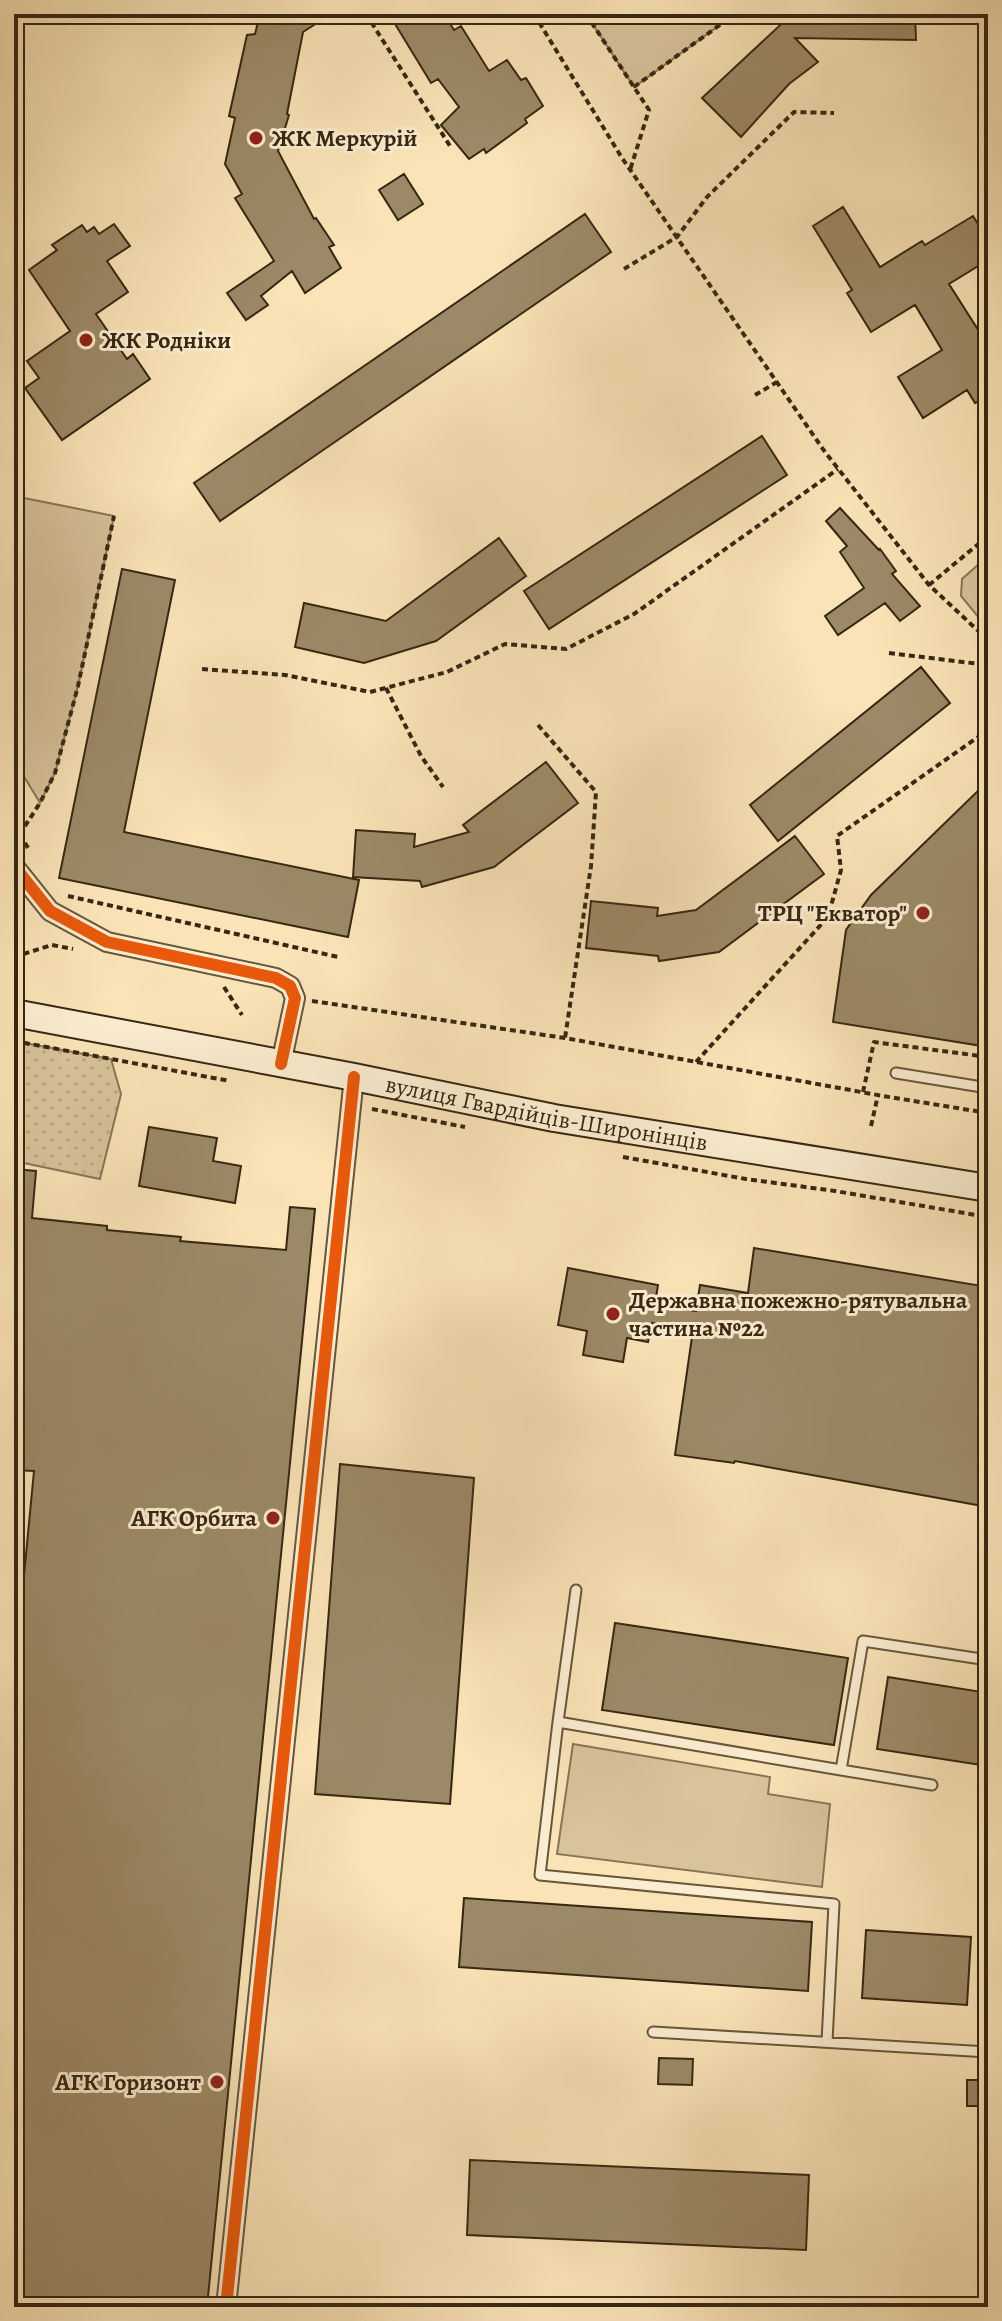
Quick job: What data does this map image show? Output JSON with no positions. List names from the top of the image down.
{
  "streets": {
    "main road": ["вулиця Гвардійців-Широнінців"]
  },
  "places": [
    "ЖК Меркурій",
    "ЖК Родніки",
    "ТРЦ \"Екватор\"",
    "Державна пожежно-рятувальна частина №22",
    "АГК Орбита",
    "АГК Горизонт"
  ]
}
